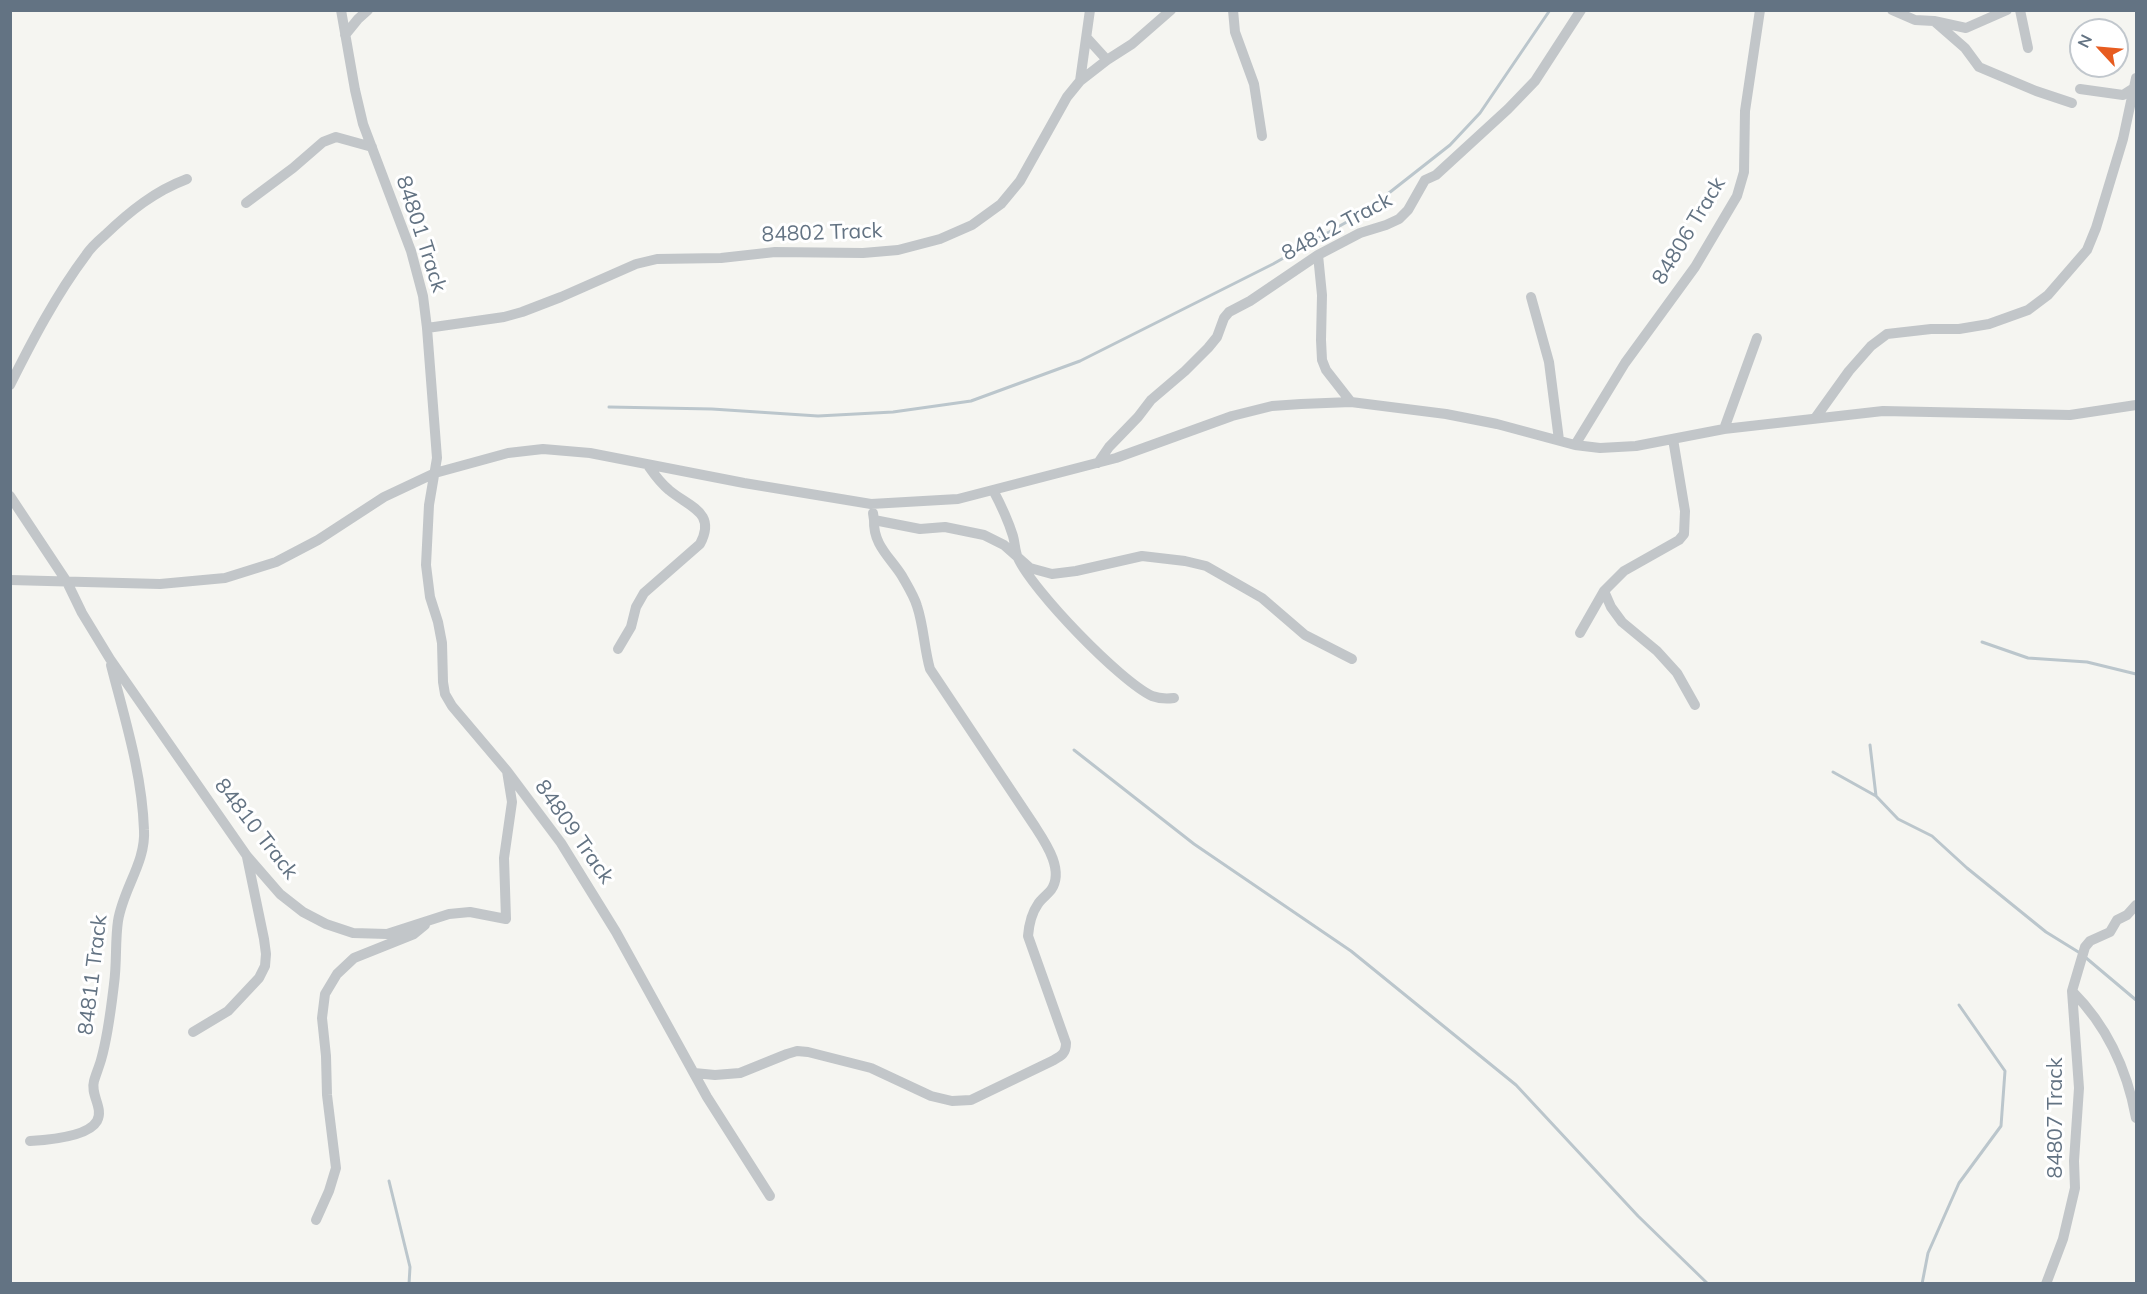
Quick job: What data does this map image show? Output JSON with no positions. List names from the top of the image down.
{
  "streets": {
    "street": [
      "84812 Track",
      "84806 Track",
      "84802 Track",
      "84801 Track",
      "84810 Track",
      "84809 Track",
      "84811 Track",
      "84807 Track"
    ]
  },
  "crossings": [
    ["84802 Track", "84801 Track"],
    ["84801 Track", "84809 Track"],
    ["84810 Track", "84809 Track"],
    ["84810 Track", "84811 Track"]
  ],
  "north": "top left"
}
